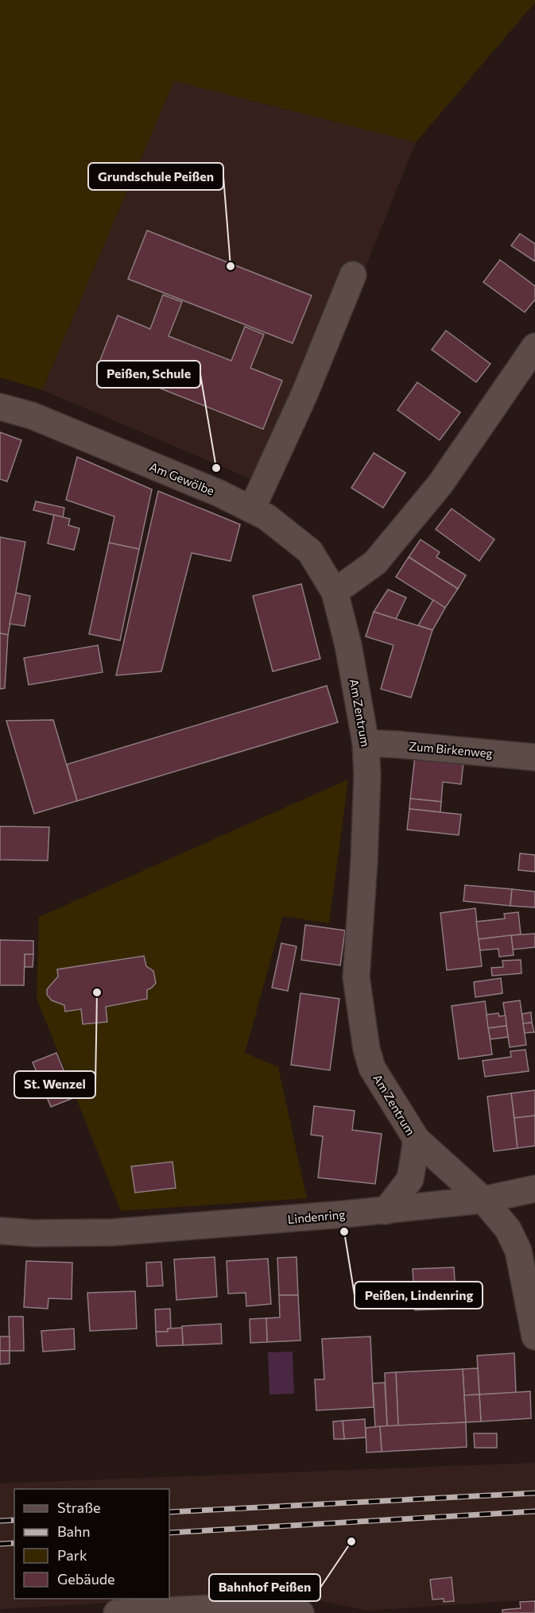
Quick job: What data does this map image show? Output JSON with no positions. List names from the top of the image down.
{
  "streets": {
    "street": [
      "Am Gewölbe",
      "Am Zentrum",
      "Zum Birkenweg",
      "Lindenring"
    ]
  },
  "crossings": [
    ["Am Gewölbe", "Am Zentrum"],
    ["Am Zentrum", "Zum Birkenweg"],
    ["Am Zentrum", "Lindenring"]
  ],
  "places": [
    "Grundschule Peißen",
    "Peißen, Schule",
    "St. Wenzel",
    "Peißen, Lindenring",
    "Bahnhof Peißen"
  ],
  "legend": [
    "Straße",
    "Bahn",
    "Park",
    "Gebäude"
  ]
}
